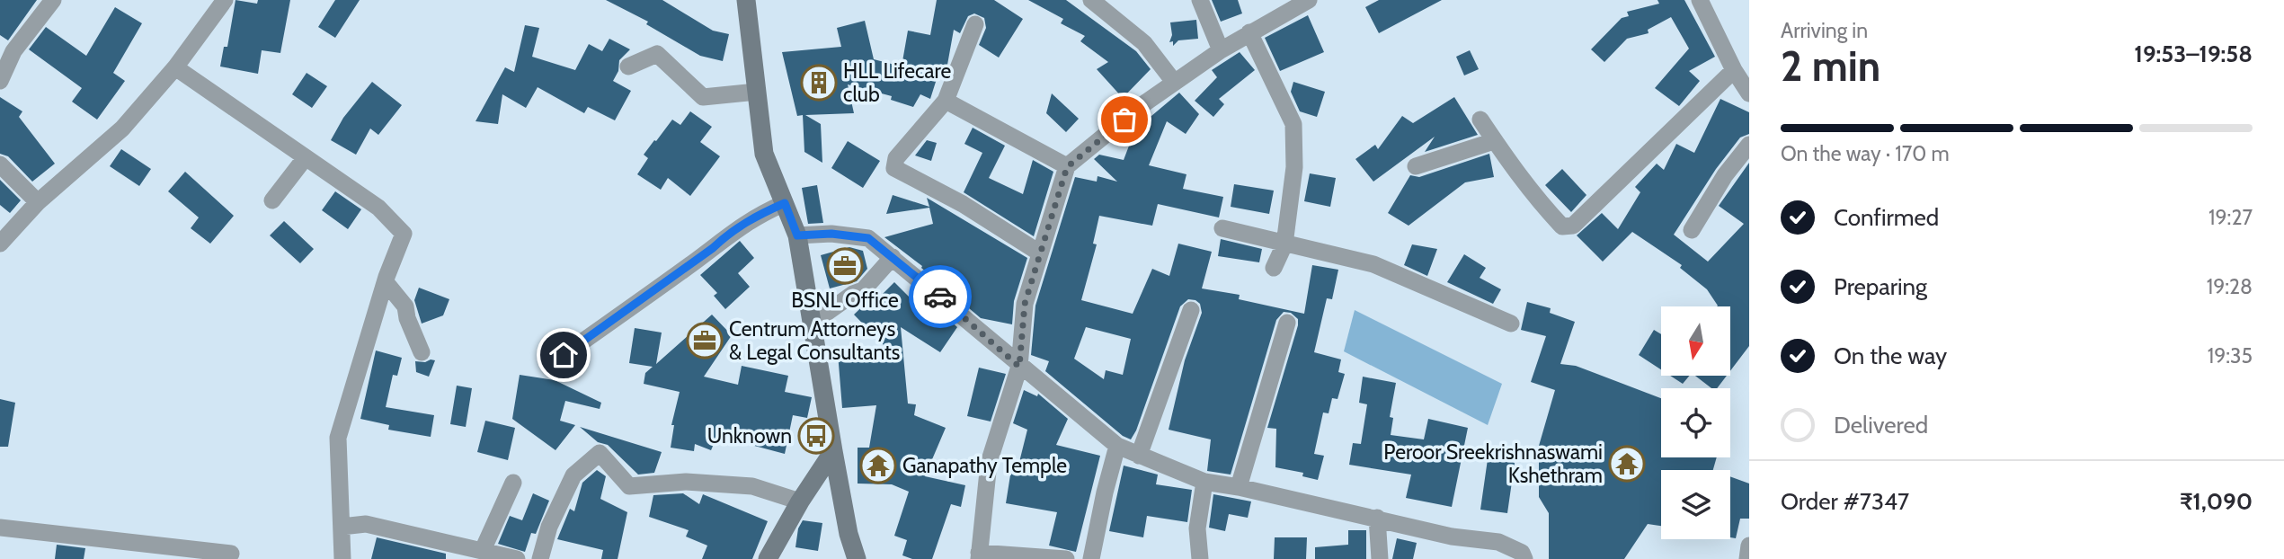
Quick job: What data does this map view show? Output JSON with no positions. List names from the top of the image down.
{
  "places": {
    "building": ["HLL Lifecare club"],
    "office": ["BSNL Office", "Centrum Attorneys & Legal Consultants"],
    "bus stop": ["Unknown"],
    "temple": ["Peroor Sreekrishnaswami Kshethram", "Ganapathy Temple"]
  },
  "north": "bottom",
  "page": {
    "heading": ["2 min", "Arriving in", "19:53–19:58"],
    "panel": ["Order #7347", "₹1,090"],
    "bar": "On the way · 170 m",
    "list": [
      ["Confirmed", "19:27"],
      ["Preparing", "19:28"],
      ["On the way", "19:35"],
      "Delivered"
    ]
  }
}
